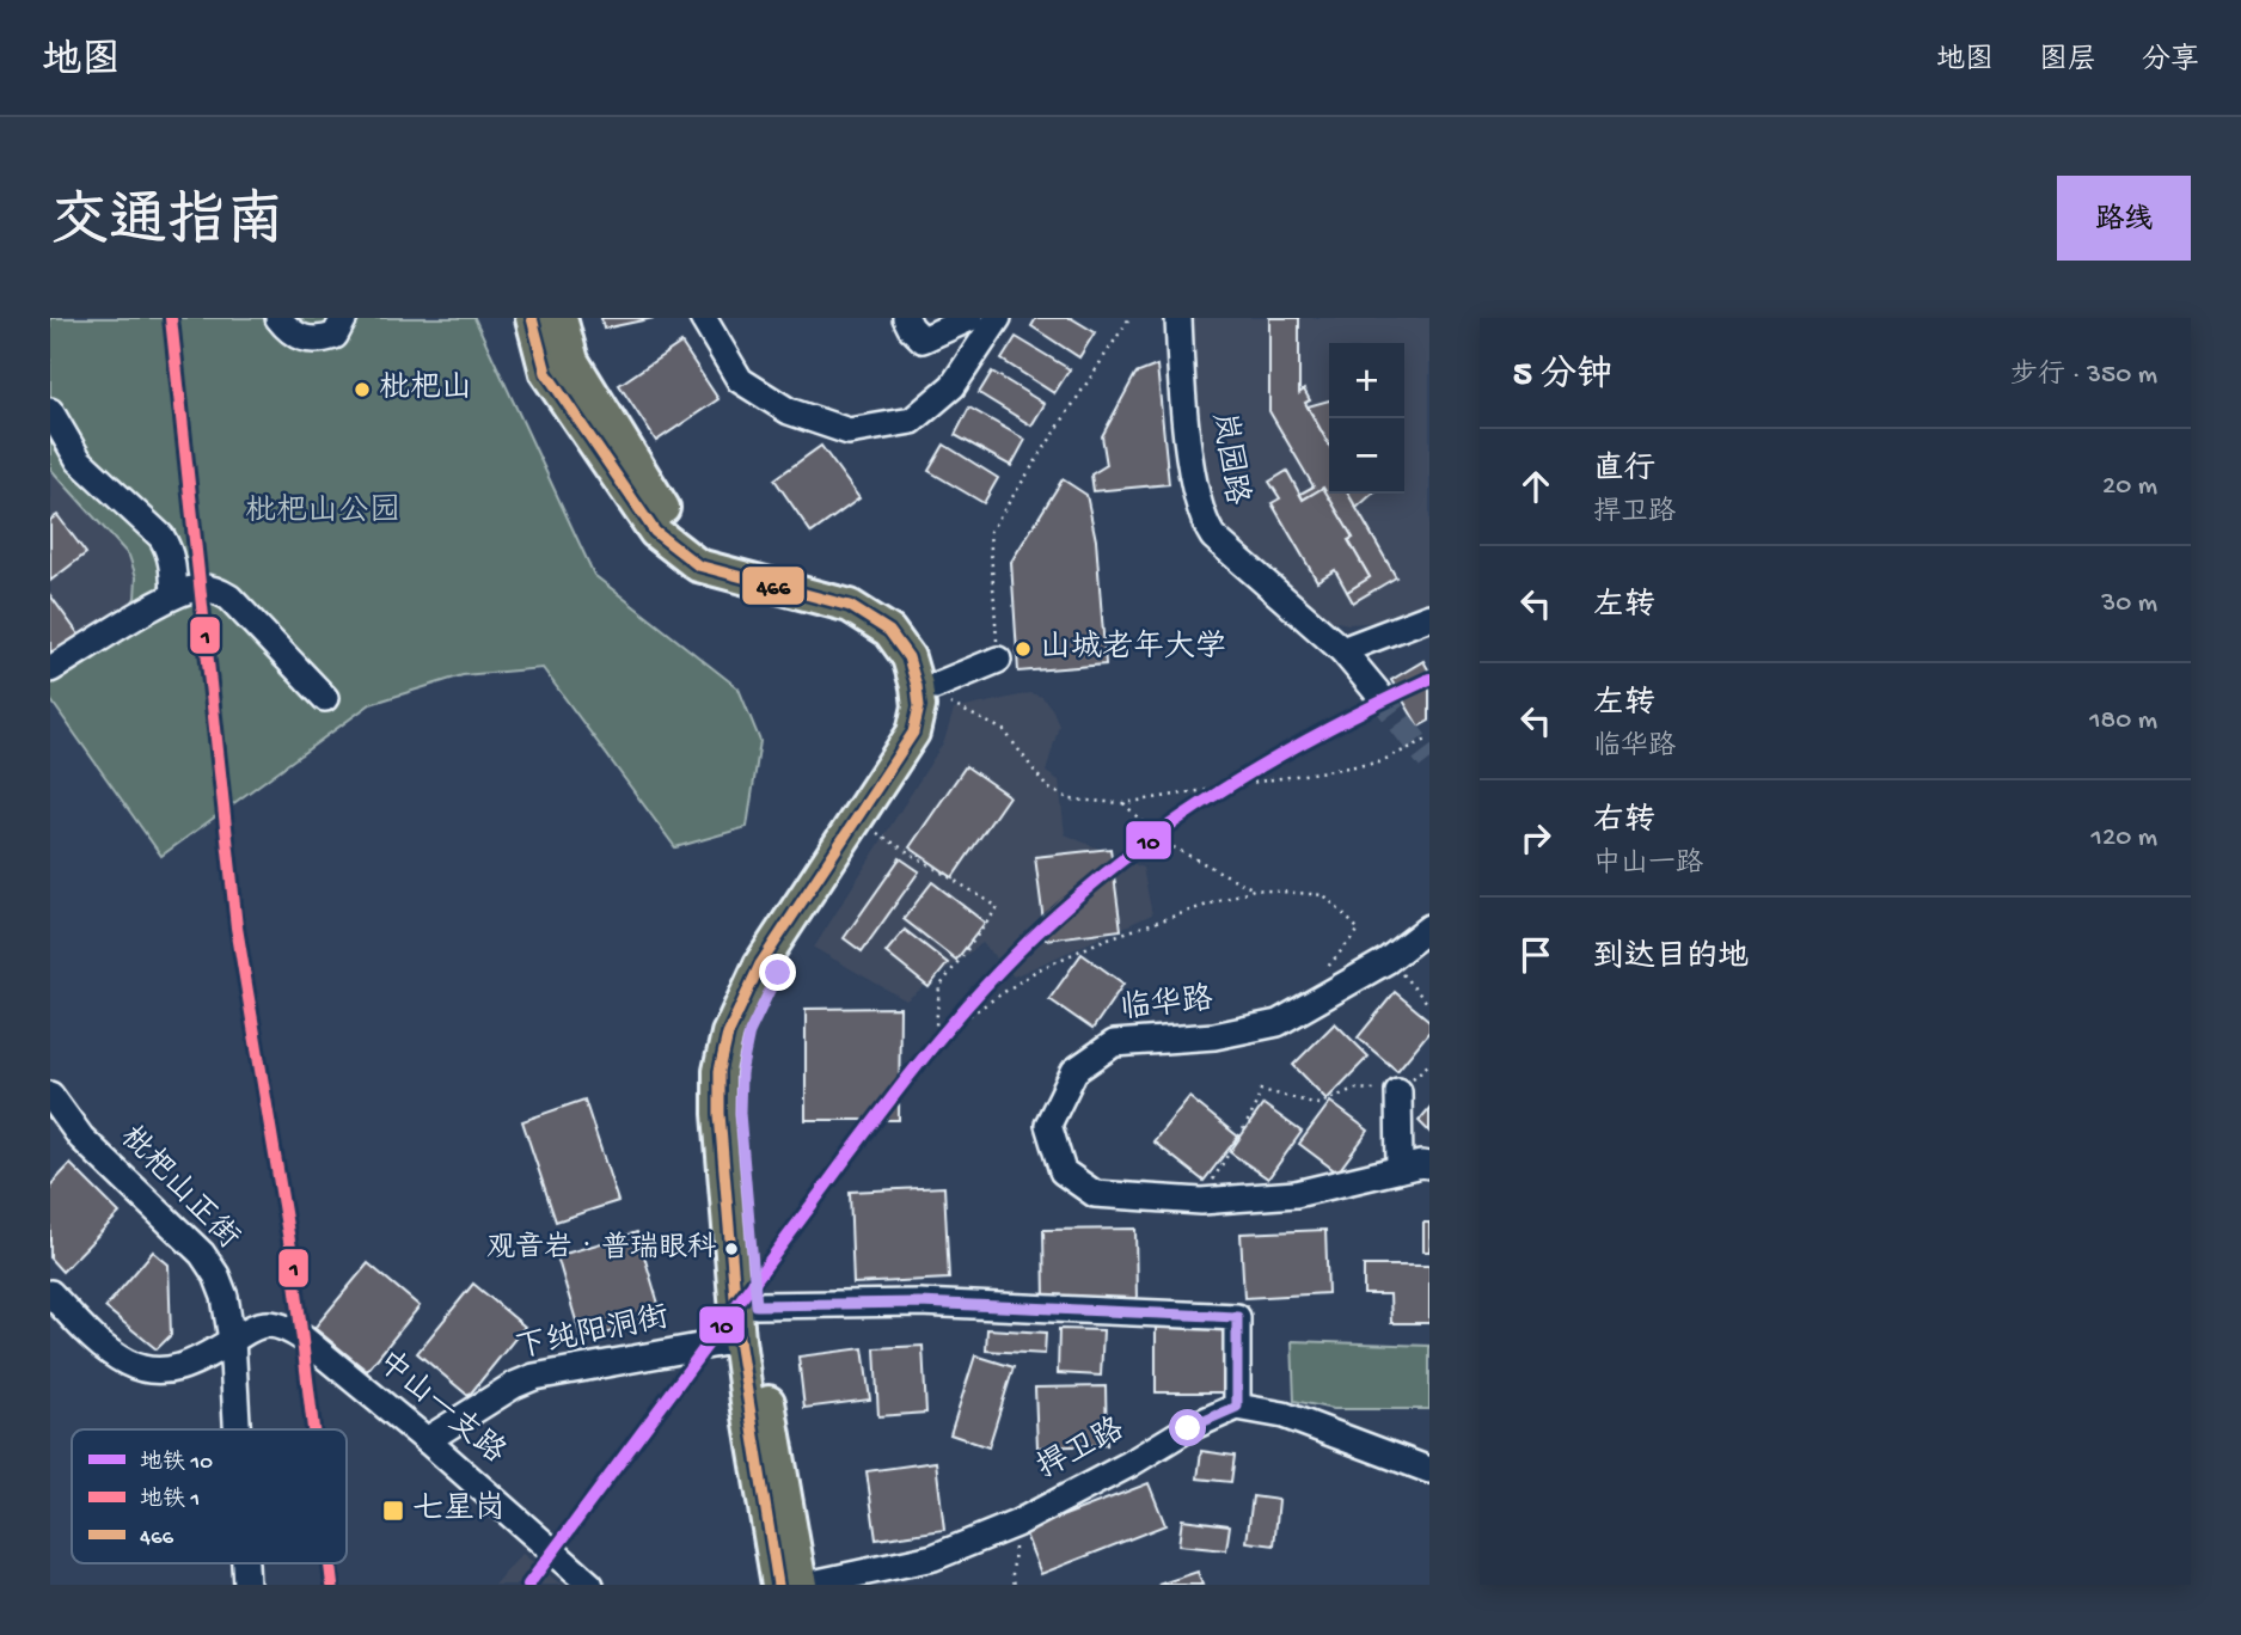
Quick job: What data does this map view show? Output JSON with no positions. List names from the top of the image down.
{
  "streets": {
    "street": [
      "岚园路",
      "临华路",
      "枇杷山正街",
      "下纯阳洞街",
      "中山一支路",
      "捍卫路"
    ]
  },
  "crossings": [
    ["枇杷山正街", "中山一支路"],
    ["下纯阳洞街", "中山一支路"]
  ],
  "parks": ["枇杷山公园"],
  "places": {
    "other": ["枇杷山", "山城老年大学", "观音岩‧普瑞眼科"],
    "transit": ["七星岗"]
  },
  "lines": ["metro line 1", "transit line 466", "metro line 10"],
  "legend": ["地铁 10", "地铁 1", "466"],
  "page": {
    "header": "地图",
    "nav": ["地图", "图层", "分享"],
    "title": "交通指南",
    "buttons": "路线",
    "heading": ["5 分钟", "步行 · 350 m"],
    "map_buttons": ["+", "−"],
    "list": [
      ["直行", "捍卫路", "20 m"],
      ["左转", "30 m"],
      ["左转", "临华路", "180 m"],
      ["右转", "中山一路", "120 m"],
      "到达目的地"
    ]
  }
}
